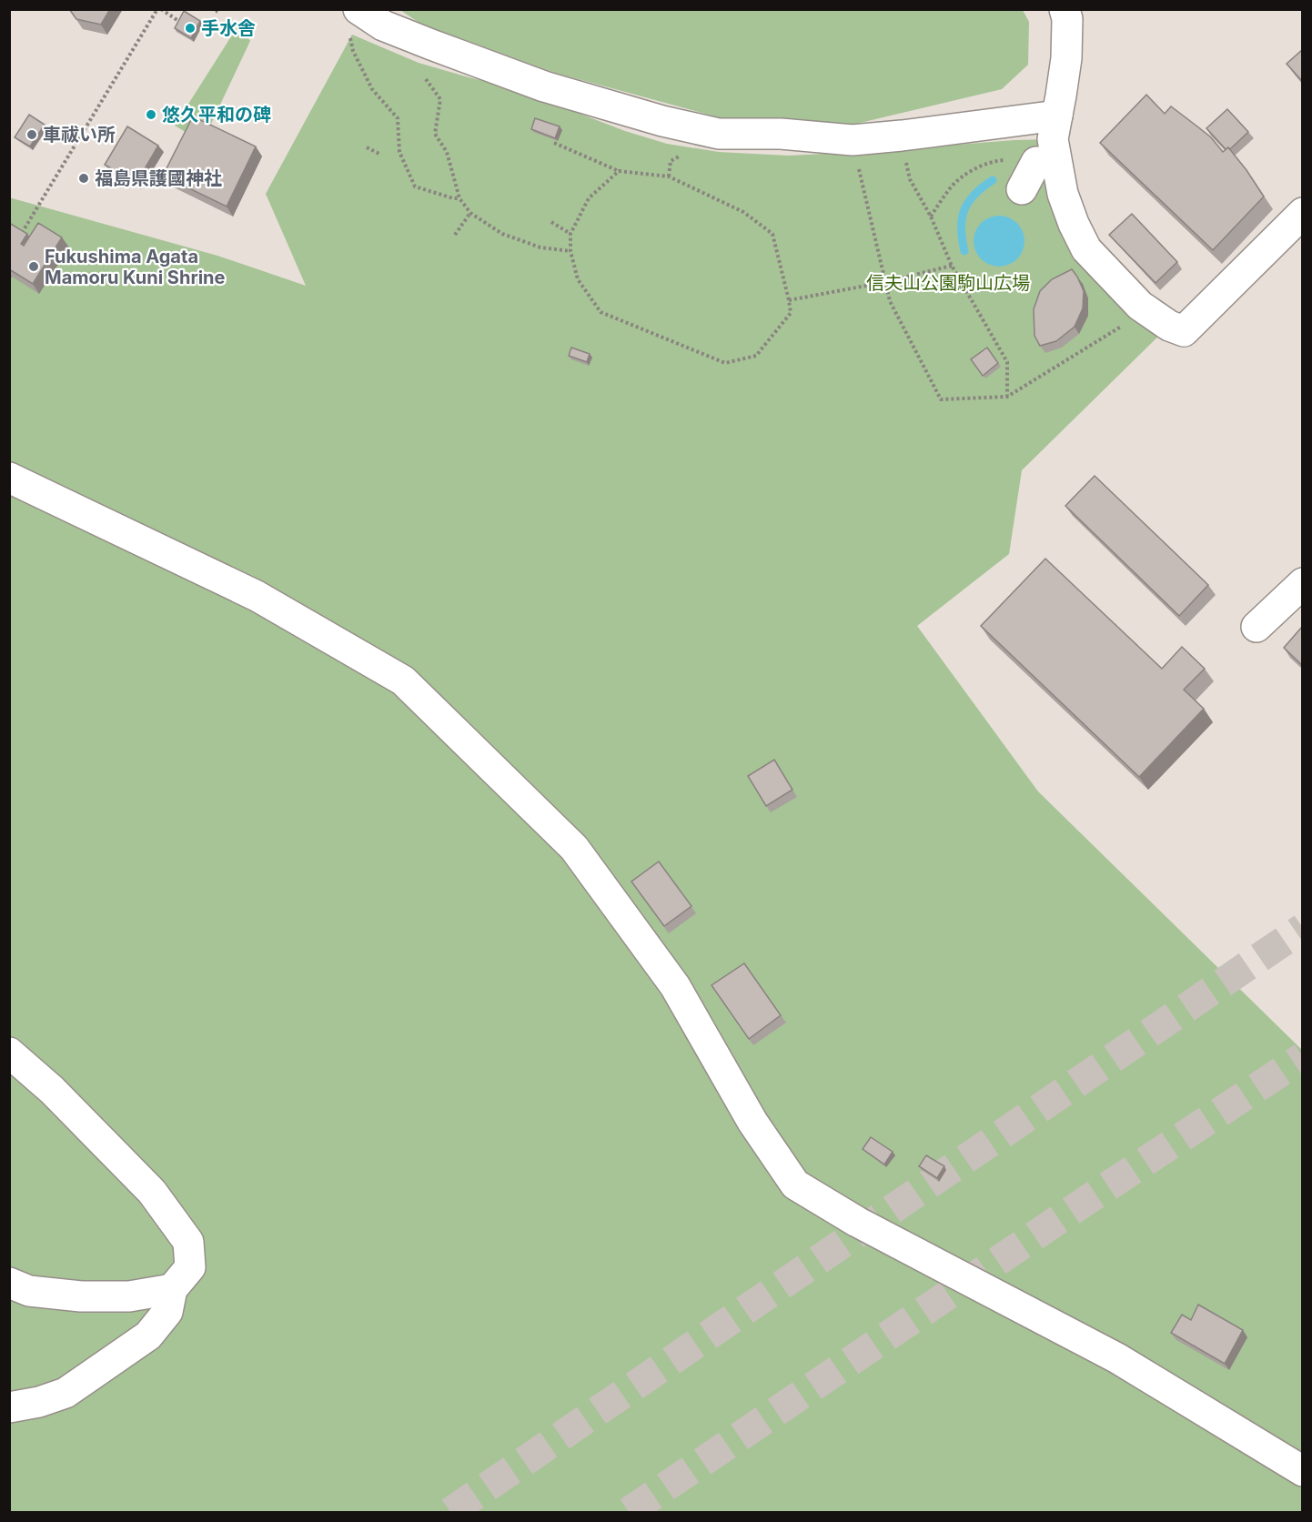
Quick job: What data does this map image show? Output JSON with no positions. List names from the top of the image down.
{
  "parks": ["信夫山公園駒山広場"],
  "places": [
    "手水舎",
    "悠久平和の碑",
    "車祓い所",
    "福島県護國神社",
    "Fukushima Agata Mamoru Kuni Shrine"
  ]
}
